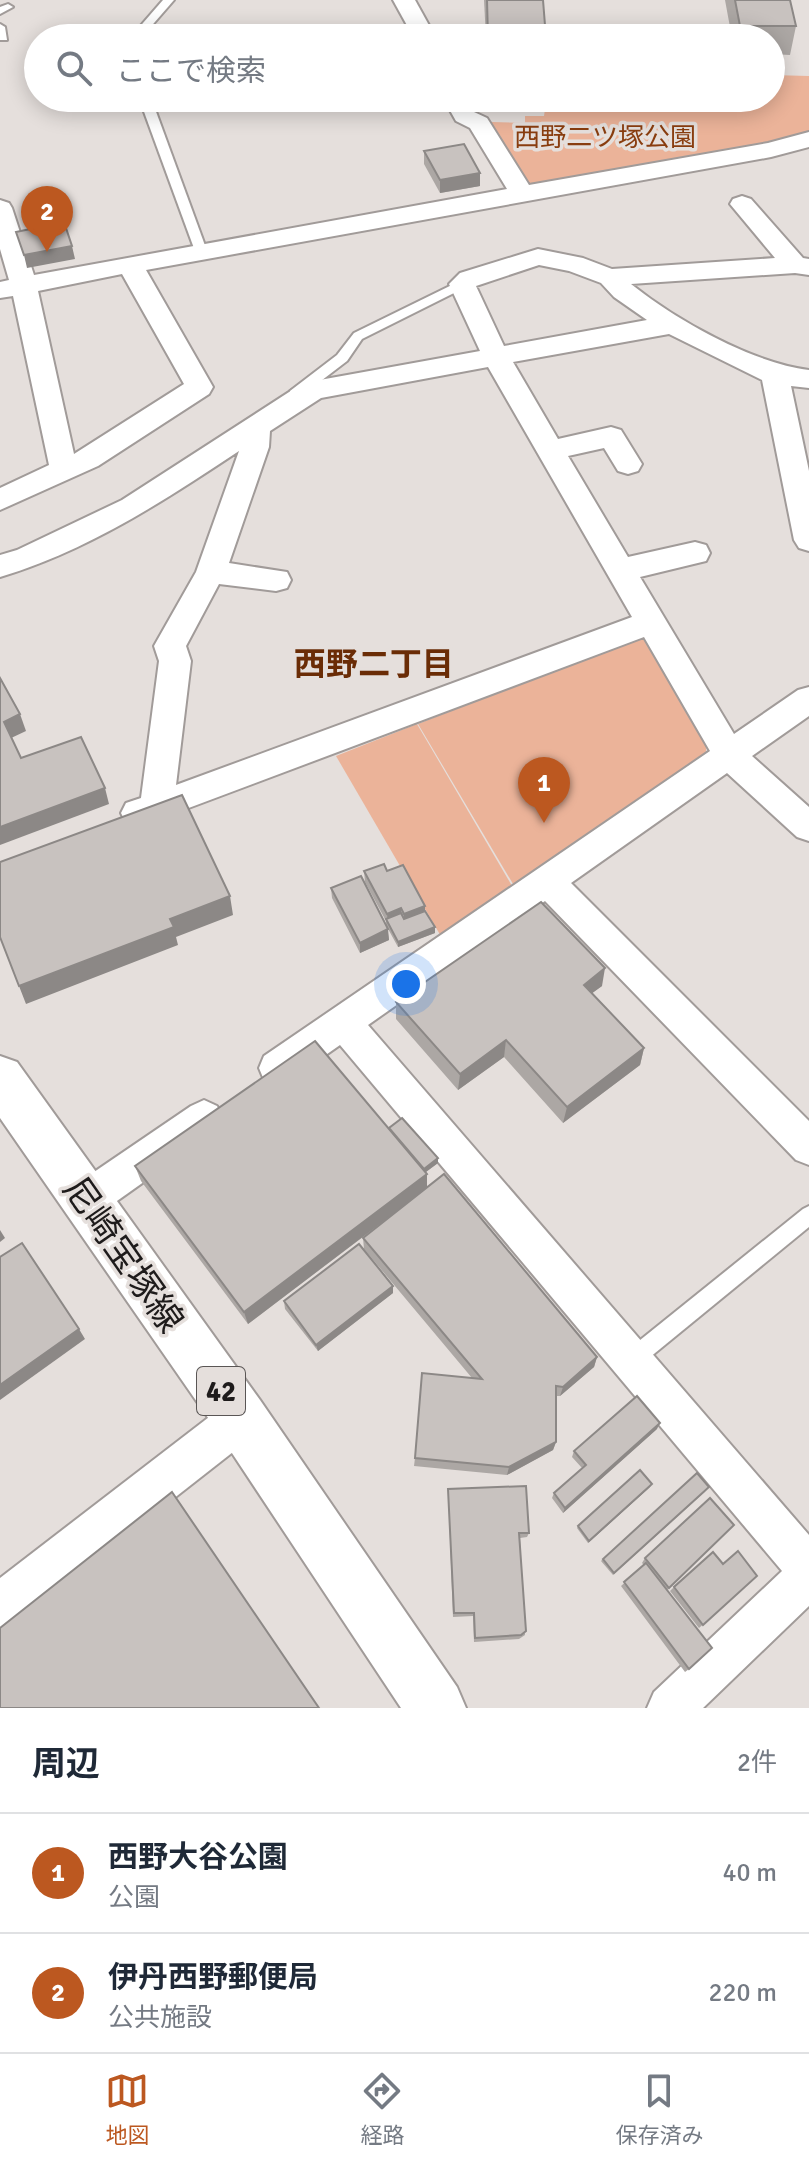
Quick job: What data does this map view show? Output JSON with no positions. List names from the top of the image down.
{
  "streets": {
    "main road": ["尼崎宝塚線", "42"]
  },
  "districts": ["西野二丁目"],
  "parks": ["西野二ツ塚公園"],
  "page": {
    "search": "ここで検索",
    "pins": ["2", "1"],
    "heading": ["周辺", "2件"],
    "list": [
      {
        "mark": "1",
        "name": "西野大谷公園",
        "note": "公園",
        "value": "40 m"
      },
      {
        "mark": "2",
        "name": "伊丹西野郵便局",
        "note": "公共施設",
        "value": "220 m"
      }
    ],
    "nav": ["地図", "経路", "保存済み"]
  }
}
